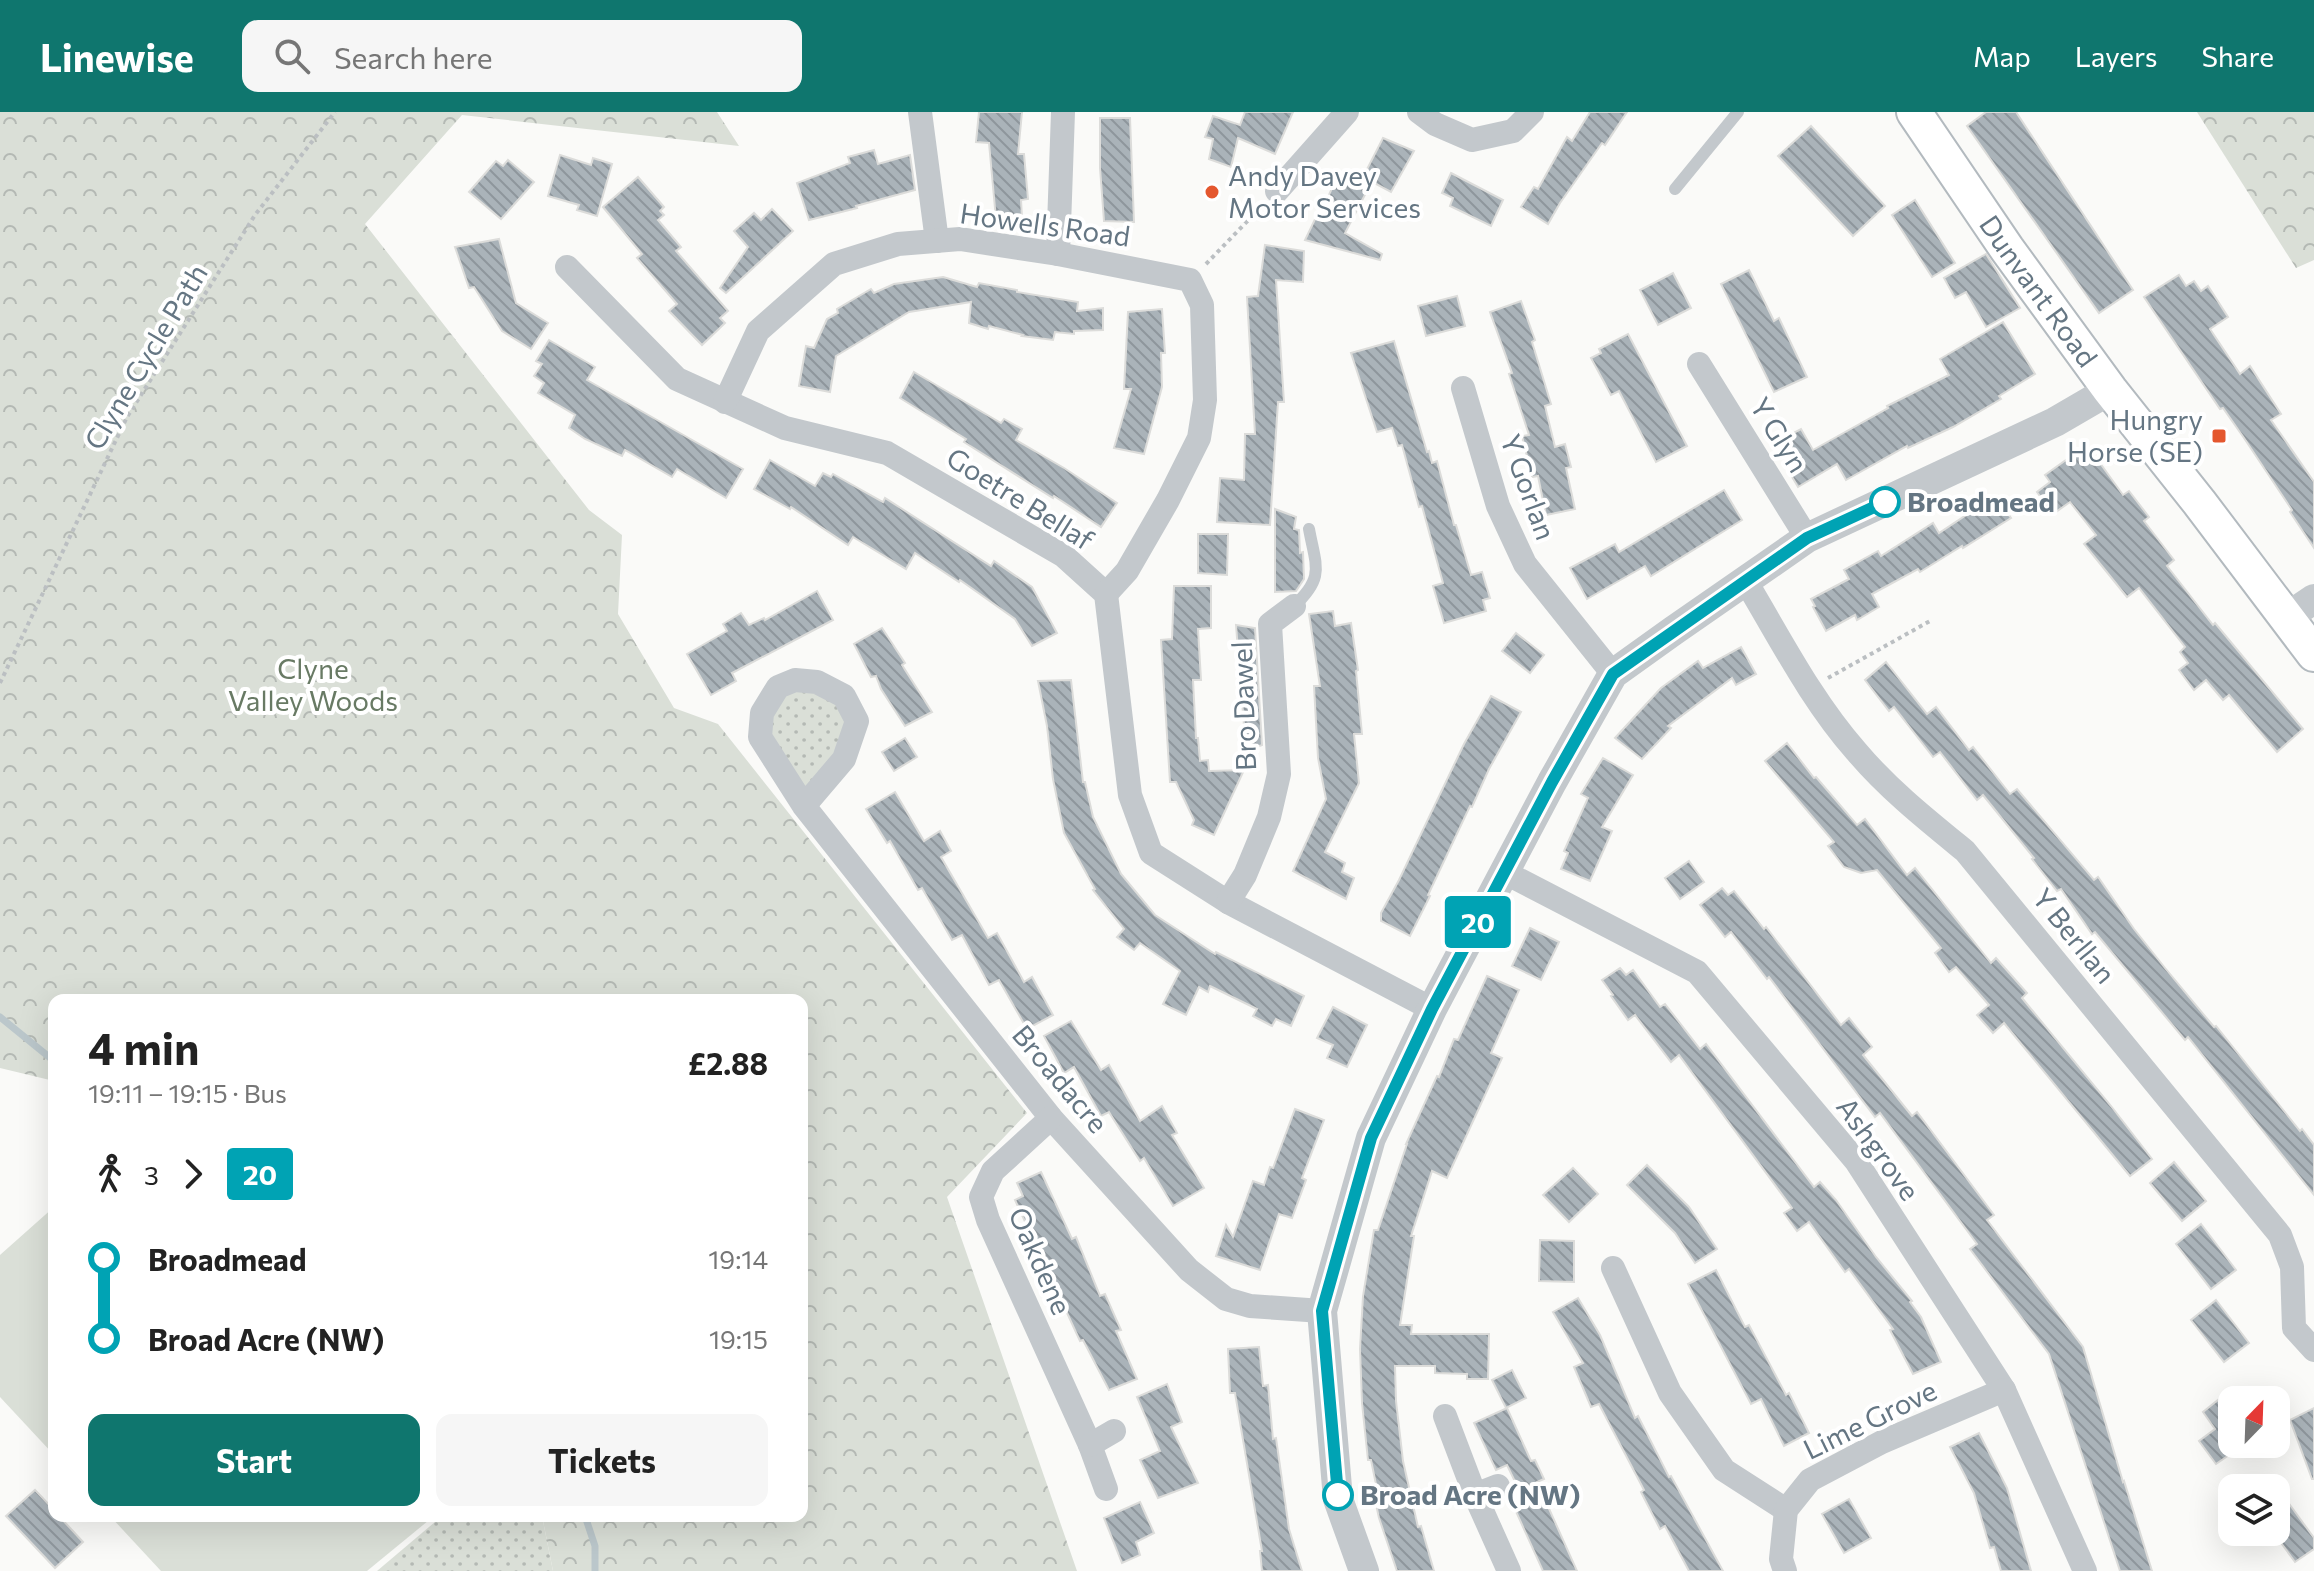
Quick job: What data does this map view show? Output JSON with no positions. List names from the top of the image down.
{
  "streets": {
    "main road": ["Dunvant Road"],
    "street": [
      "Howells Road",
      "Y Glyn",
      "Y Gorlan",
      "Goetre Bellaf",
      "Bro Dawel",
      "Y Berllan",
      "Broadacre",
      "Ashgrove",
      "Oakdene",
      "Lime Grove"
    ],
    "path": ["Clyne Cycle Path"]
  },
  "crossings": [
    ["Howells Road", "Goetre Bellaf"],
    ["Broadacre", "Oakdene"],
    ["Ashgrove", "Lime Grove"]
  ],
  "parks": ["Clyne Valley Woods"],
  "places": {
    "other": ["Andy Davey Motor Services", "Broadmead", "Broad Acre (NW)"],
    "transit": ["Hungry Horse (SE)"]
  },
  "lines": ["bus line 20"],
  "north": "top right",
  "page": {
    "header": "Linewise",
    "search": "Search here",
    "nav": ["Map", "Layers", "Share"],
    "on_map": "20",
    "heading": ["4 min", "19:11 – 19:15 · Bus", "£2.88"],
    "legs": ["3", "20"],
    "list": [
      {
        "name": "Broadmead",
        "value": "19:14"
      },
      {
        "name": "Broad Acre (NW)",
        "value": "19:15"
      }
    ],
    "buttons": ["Start", "Tickets"]
  }
}
